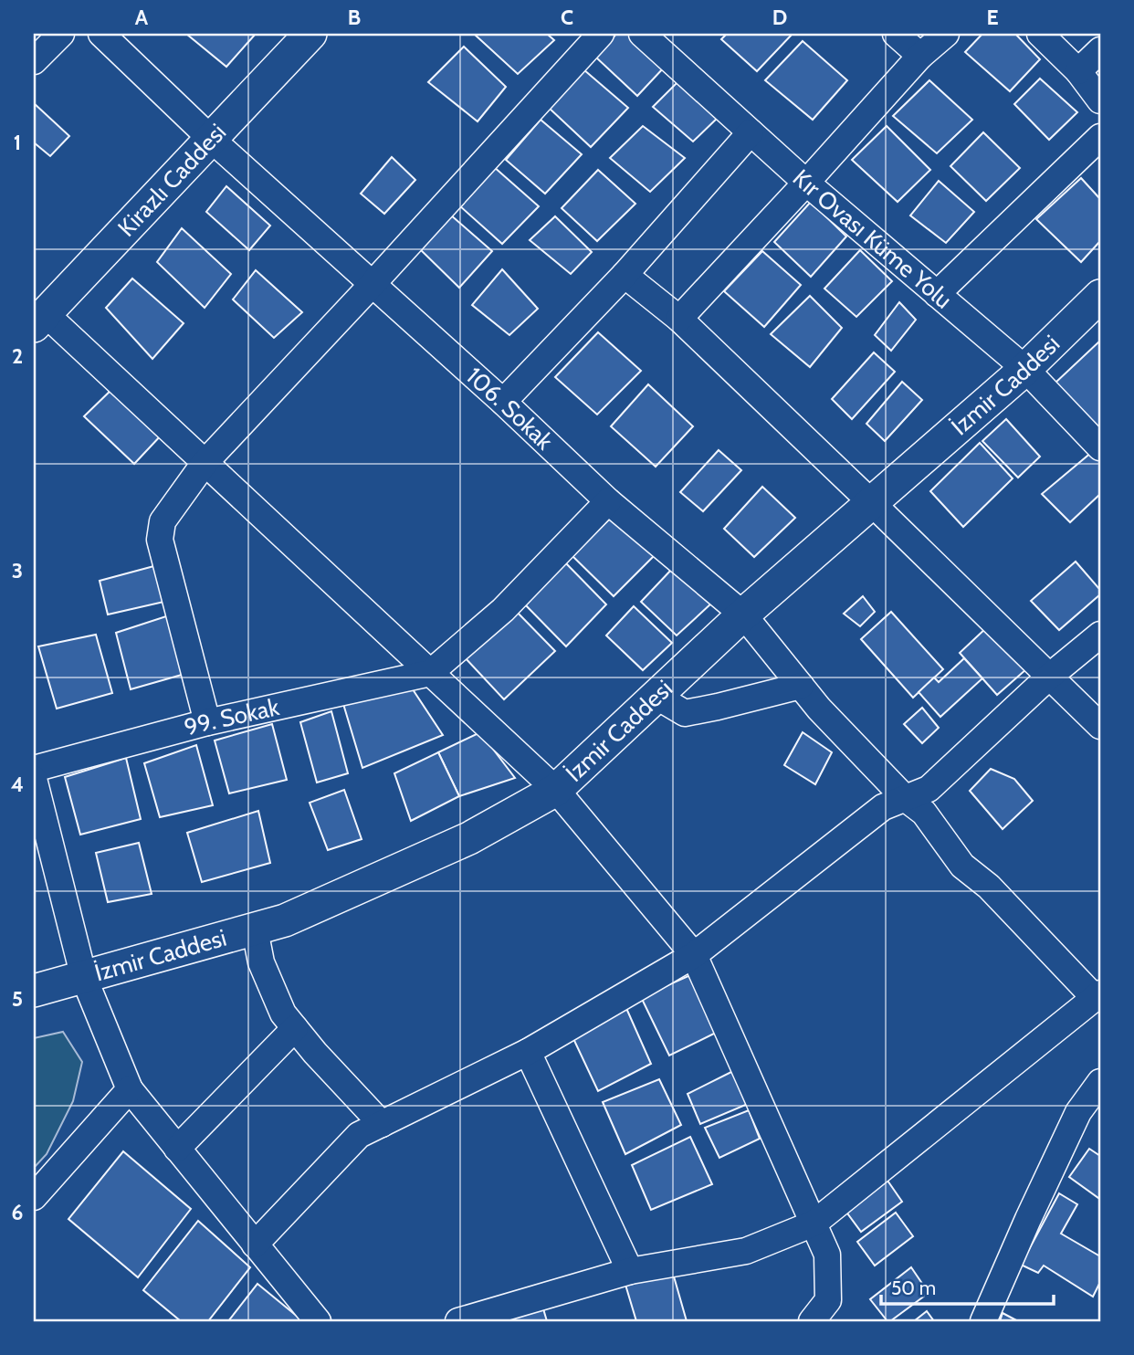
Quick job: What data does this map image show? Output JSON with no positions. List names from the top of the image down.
{
  "streets": {
    "main road": ["Kirazlı Caddesi", "İzmir Caddesi"],
    "street": ["Kır Ovası Küme Yolu", "106. Sokak", "99. Sokak"]
  },
  "crossings": [
    ["Kirazlı Caddesi", "106. Sokak"],
    ["Kır Ovası Küme Yolu", "İzmir Caddesi"],
    ["İzmir Caddesi", "106. Sokak"]
  ],
  "scale_bar": "50 m",
  "grid": {
    "columns": [
      "A",
      "B",
      "C",
      "D",
      "E"
    ],
    "rows": [
      "1",
      "2",
      "3",
      "4",
      "5",
      "6"
    ]
  }
}
